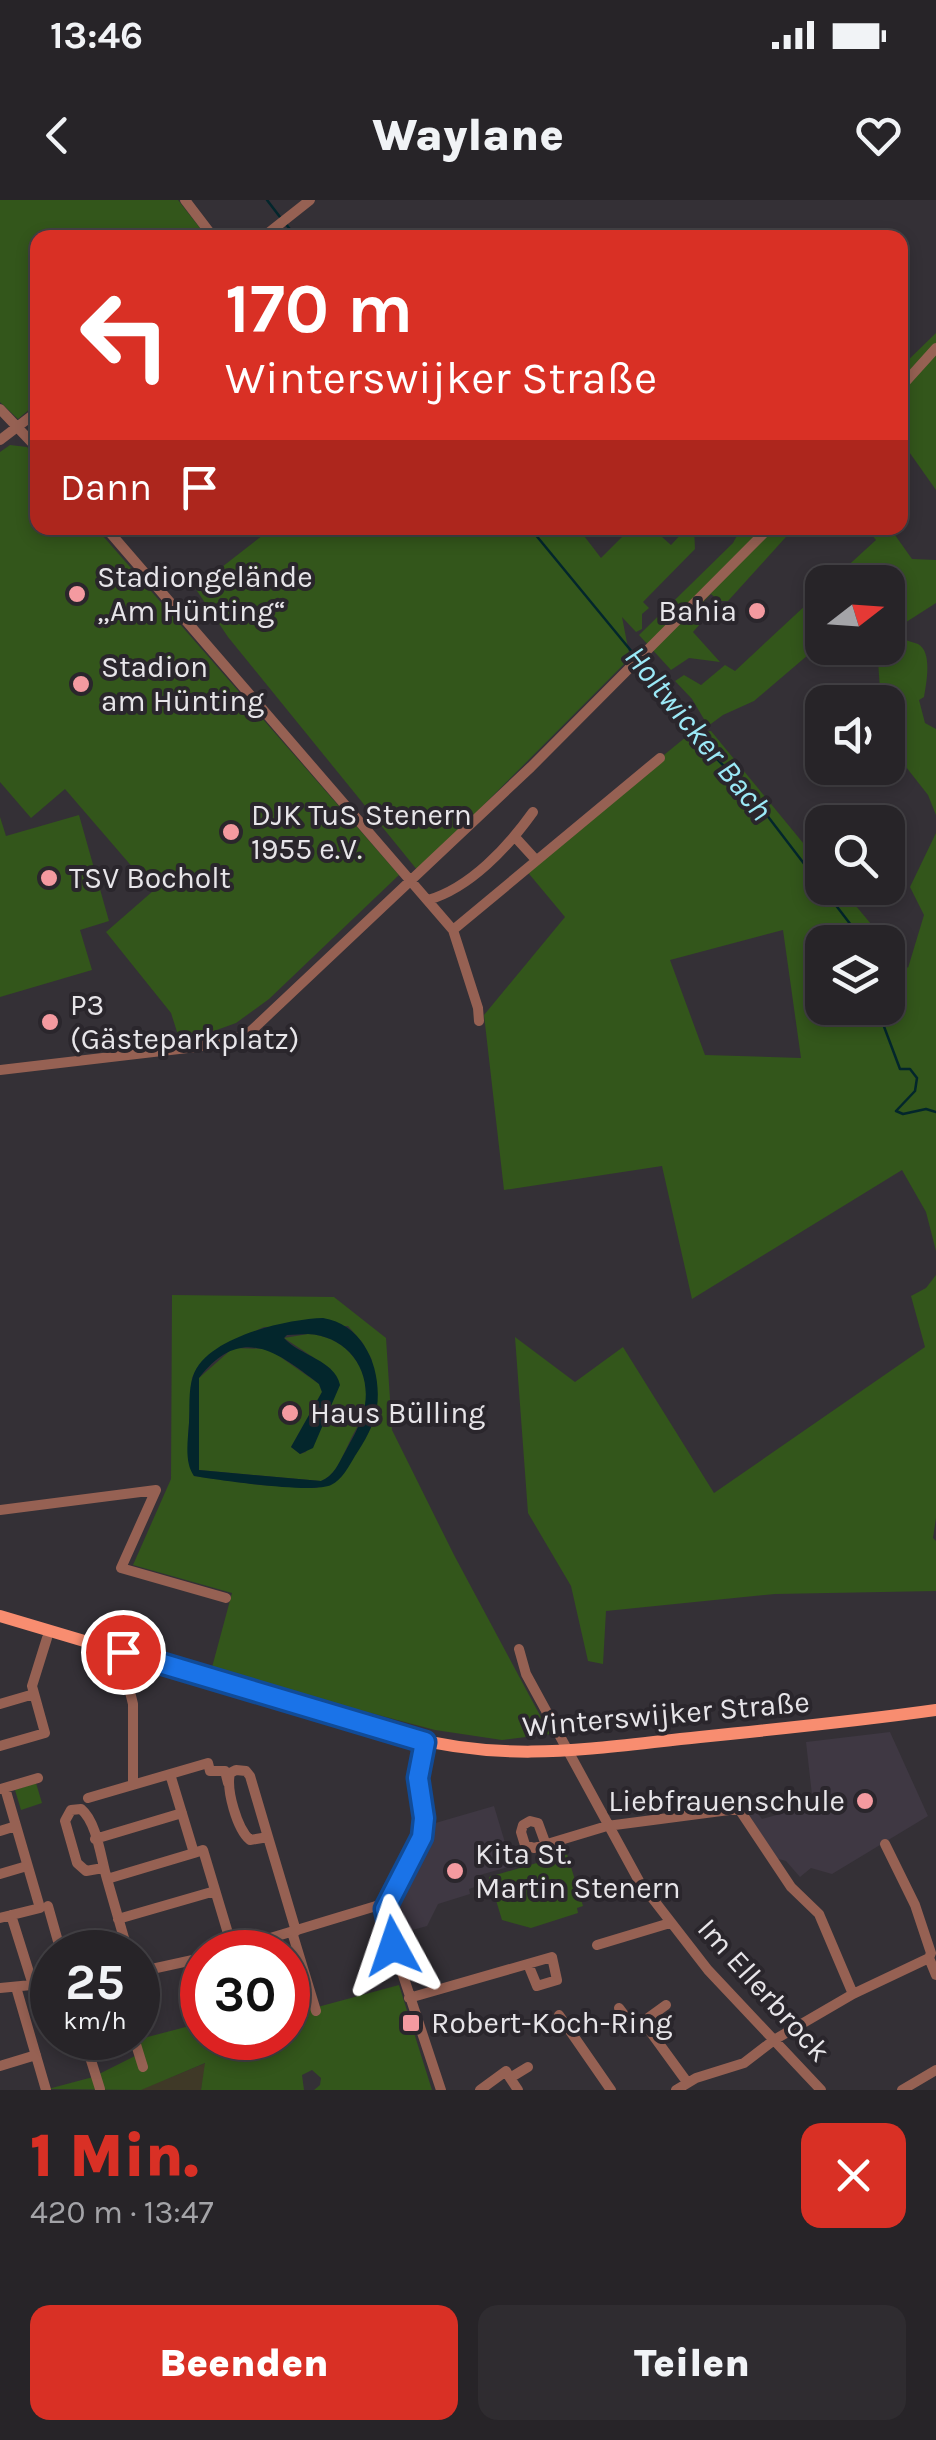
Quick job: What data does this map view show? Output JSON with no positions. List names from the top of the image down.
{
  "streets": {
    "main road": ["Winterswijker Straße"],
    "street": ["Im Ellerbrock"]
  },
  "crossings": [
    ["Winterswijker Straße", "Im Ellerbrock"]
  ],
  "water": ["Holtwicker Bach"],
  "places": {
    "other": [
      "Stadiongelände „Am Hünting“",
      "Bahia",
      "Stadion am Hünting",
      "DJK TuS Stenern 1955 e.V.",
      "TSV Bocholt",
      "P3 (Gästeparkplatz)",
      "Haus Bülling",
      "Liebfrauenschule",
      "Kita St. Martin Stenern"
    ],
    "transit": ["Robert-Koch-Ring"]
  },
  "north": "right",
  "page": {
    "status": "13:46",
    "header": "Waylane",
    "turn": ["170 m", "Winterswijker Straße"],
    "then": "Dann",
    "speed": "25 km/h",
    "limit": "30",
    "heading": ["1 Min.", "420 m · 13:47"],
    "buttons": ["Beenden", "Teilen"]
  }
}
